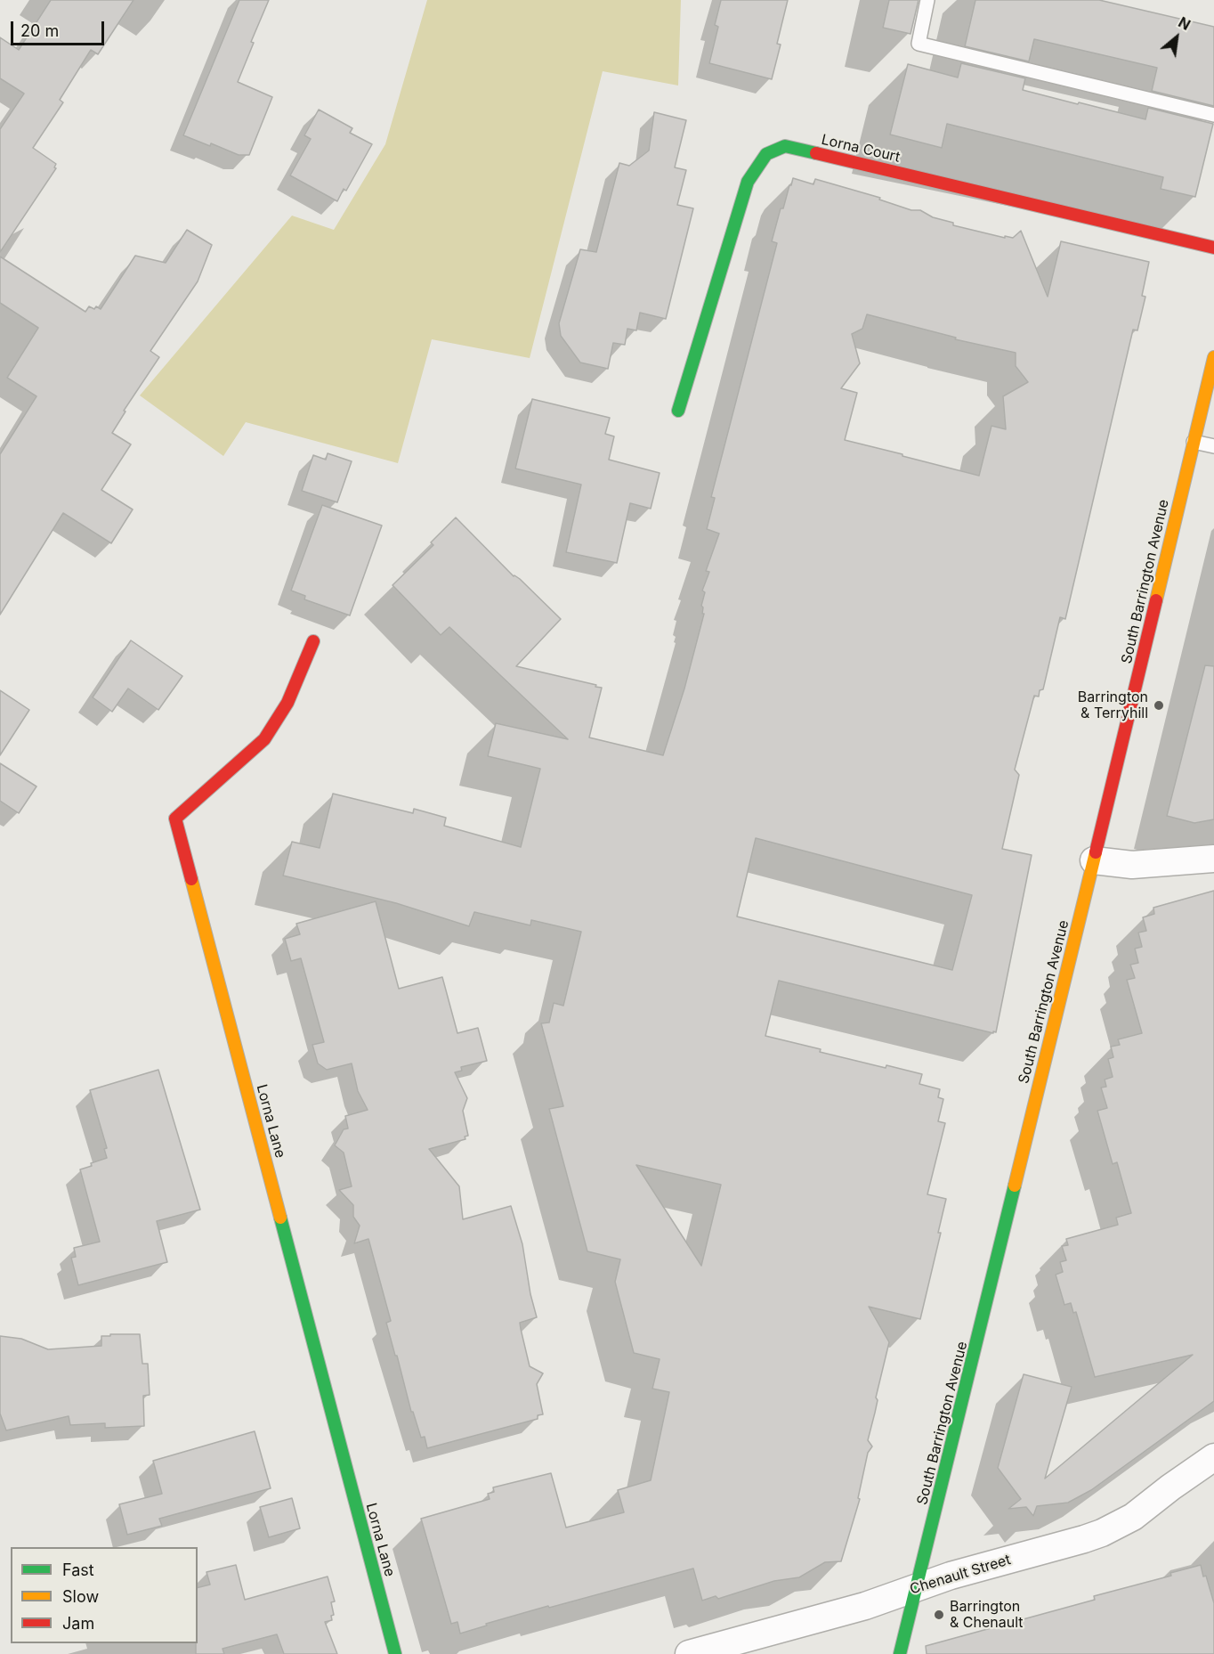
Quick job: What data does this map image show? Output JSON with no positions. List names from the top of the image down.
{
  "streets": {
    "street": [
      "Lorna Court",
      "South Barrington Avenue",
      "Lorna Lane",
      "Chenault Street"
    ]
  },
  "crossings": [
    ["South Barrington Avenue", "Chenault Street"]
  ],
  "places": ["Barrington & Terryhill", "Barrington & Chenault"],
  "legend": ["Fast", "Slow", "Jam"],
  "scale_bar": "20 m",
  "north": "top right"
}
